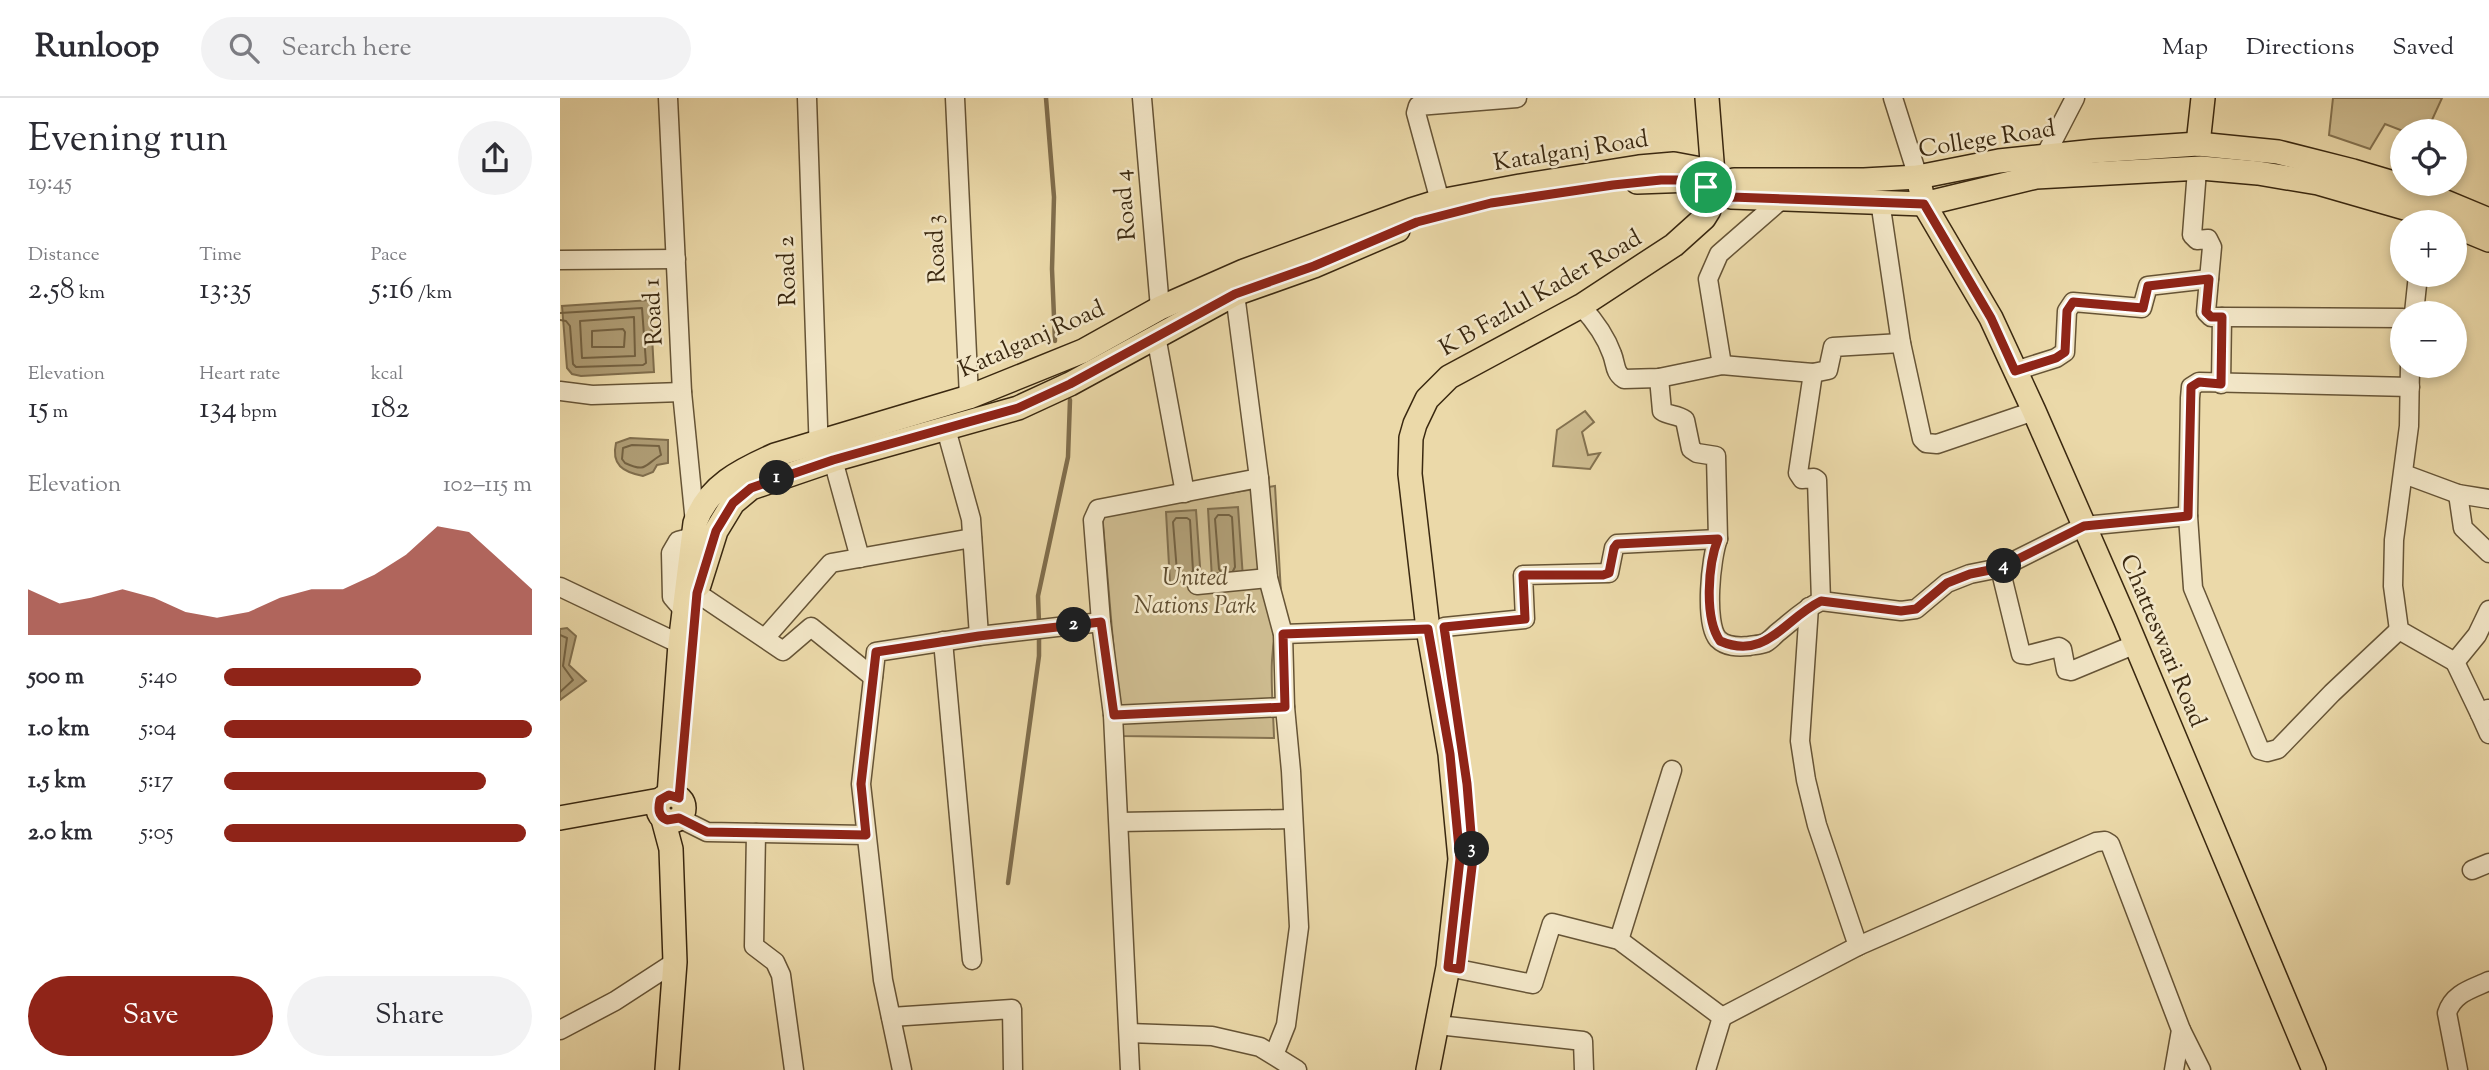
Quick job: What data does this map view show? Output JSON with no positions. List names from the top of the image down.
{
  "streets": {
    "main road": [
      "College Road",
      "Katalganj Road",
      "K B Fazlul Kader Road",
      "Chatteswari Road"
    ],
    "street": [
      "Road 4",
      "Road 3",
      "Road 2",
      "Road 1"
    ]
  },
  "crossings": [
    ["College Road", "Katalganj Road"],
    ["College Road", "K B Fazlul Kader Road"],
    ["College Road", "Chatteswari Road"],
    ["Katalganj Road", "Road 4"],
    ["Katalganj Road", "Road 3"],
    ["Katalganj Road", "Road 2"],
    ["Katalganj Road", "K B Fazlul Kader Road"],
    ["Katalganj Road", "Road 1"]
  ],
  "parks": ["United Nations Park"],
  "page": {
    "header": "Runloop",
    "search": "Search here",
    "nav": ["Map", "Directions", "Saved"],
    "heading": ["Evening run", "19:45"],
    "map_buttons": ["+", "−"],
    "stats": [
      ["Distance", "2.58 km"],
      ["Time", "13:35"],
      ["Pace", "5:16 /km"],
      ["Elevation", "15 m"],
      ["Heart rate", "134 bpm"],
      ["kcal", "182"]
    ],
    "chart": ["Elevation", "102–115 m"],
    "pins": [
      "1",
      "4",
      "2",
      "3"
    ],
    "list": [
      {
        "name": "500 m",
        "note": "5:40"
      },
      {
        "name": "1.0 km",
        "note": "5:04"
      },
      {
        "name": "1.5 km",
        "note": "5:17"
      },
      {
        "name": "2.0 km",
        "note": "5:05"
      }
    ],
    "buttons": ["Save", "Share"]
  }
}
